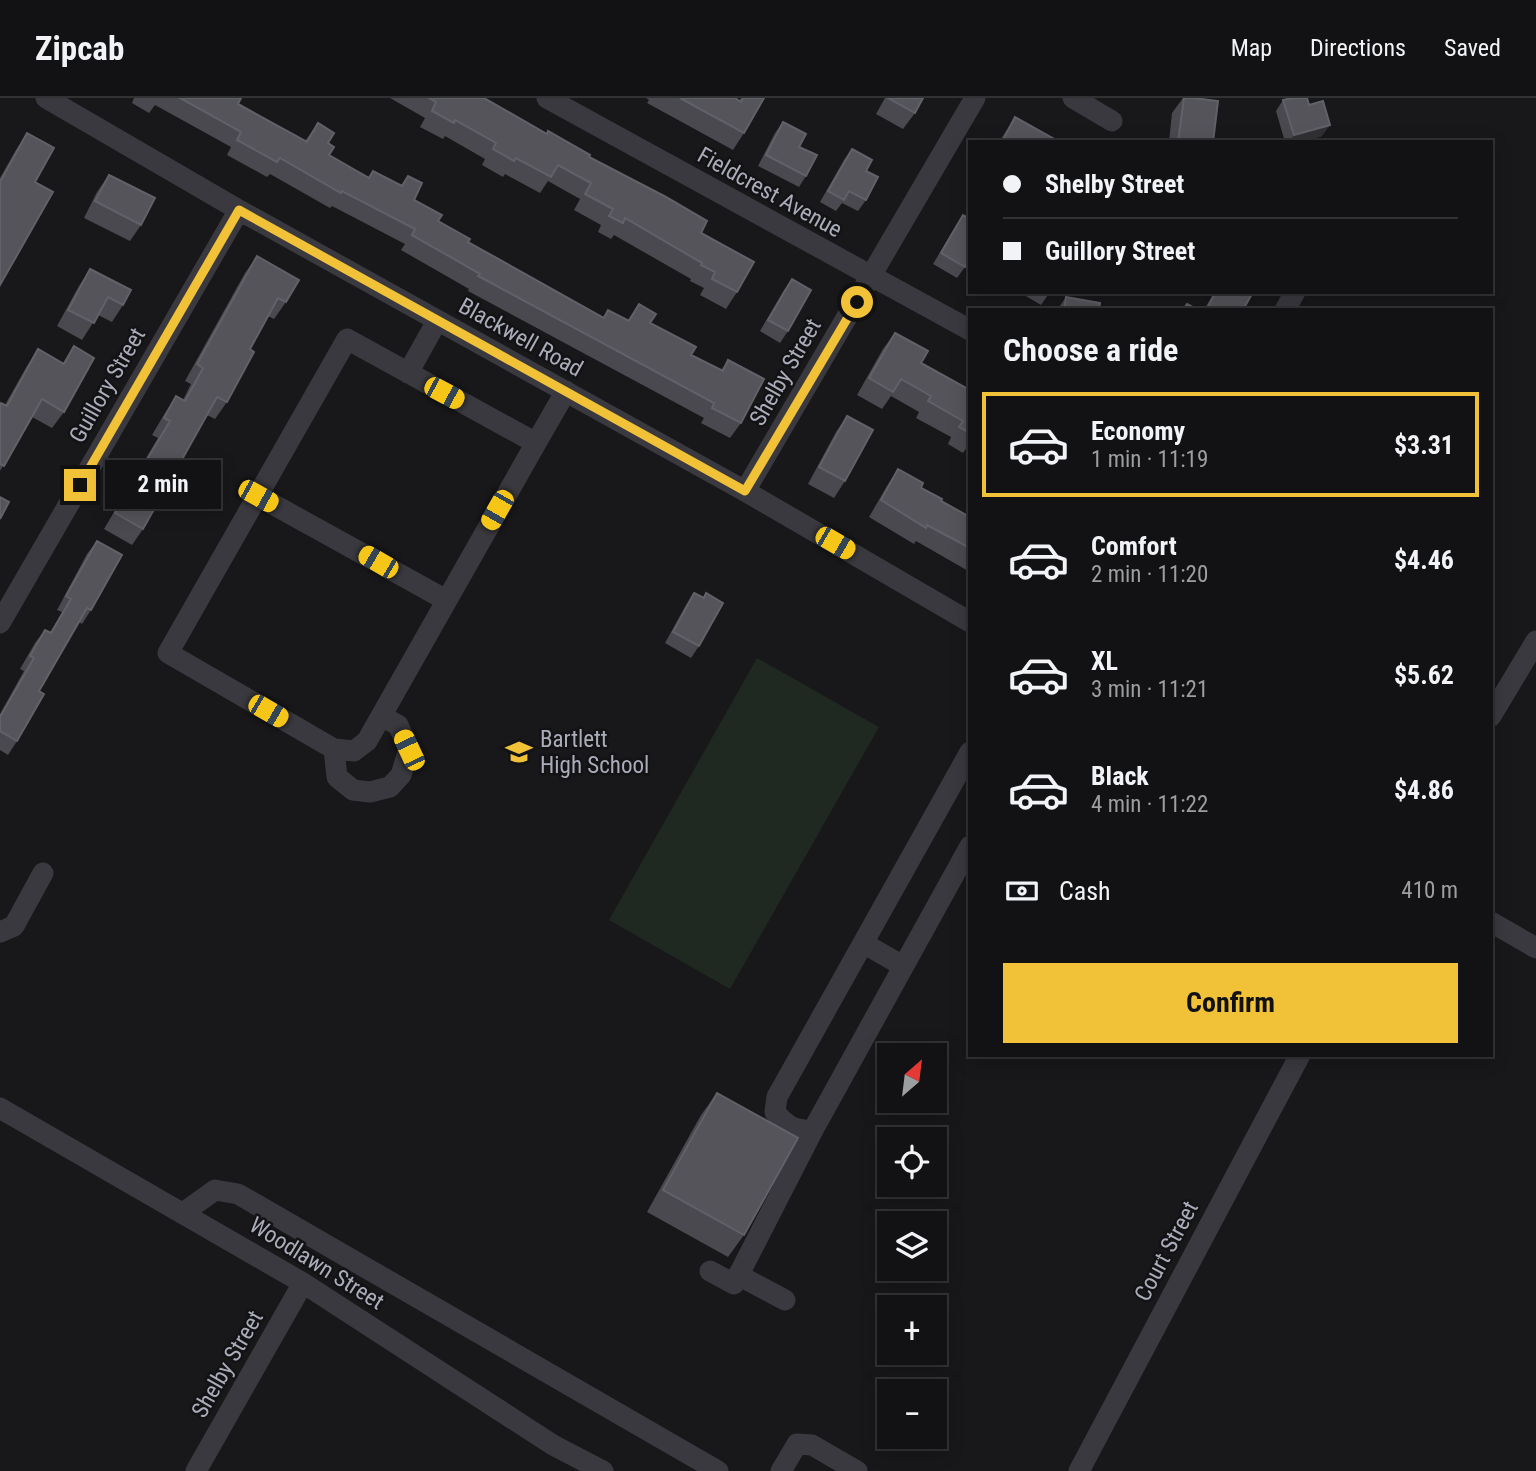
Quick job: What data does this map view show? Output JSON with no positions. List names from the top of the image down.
{
  "streets": {
    "street": [
      "Fieldcrest Avenue",
      "Blackwell Road",
      "Shelby Street",
      "Guillory Street",
      "Court Street",
      "Woodlawn Street"
    ]
  },
  "crossings": [
    ["Fieldcrest Avenue", "Shelby Street"],
    ["Blackwell Road", "Shelby Street"],
    ["Blackwell Road", "Guillory Street"],
    ["Shelby Street", "Woodlawn Street"]
  ],
  "places": {
    "school or university": ["Bartlett High School"]
  },
  "north": "top right",
  "page": {
    "header": "Zipcab",
    "nav": ["Map", "Directions", "Saved"],
    "banner": ["Shelby Street", "Guillory Street"],
    "heading": "Choose a ride",
    "list": [
      {
        "name": "Economy",
        "note": "1 min · 11:19",
        "value": "$3.31"
      },
      {
        "name": "Comfort",
        "note": "2 min · 11:20",
        "value": "$4.46"
      },
      {
        "name": "XL",
        "note": "3 min · 11:21",
        "value": "$5.62"
      },
      {
        "name": "Black",
        "note": "4 min · 11:22",
        "value": "$4.86"
      }
    ],
    "bubble": "2 min",
    "pay": ["Cash", "410 m"],
    "buttons": "Confirm",
    "map_buttons": ["+", "−"]
  }
}
